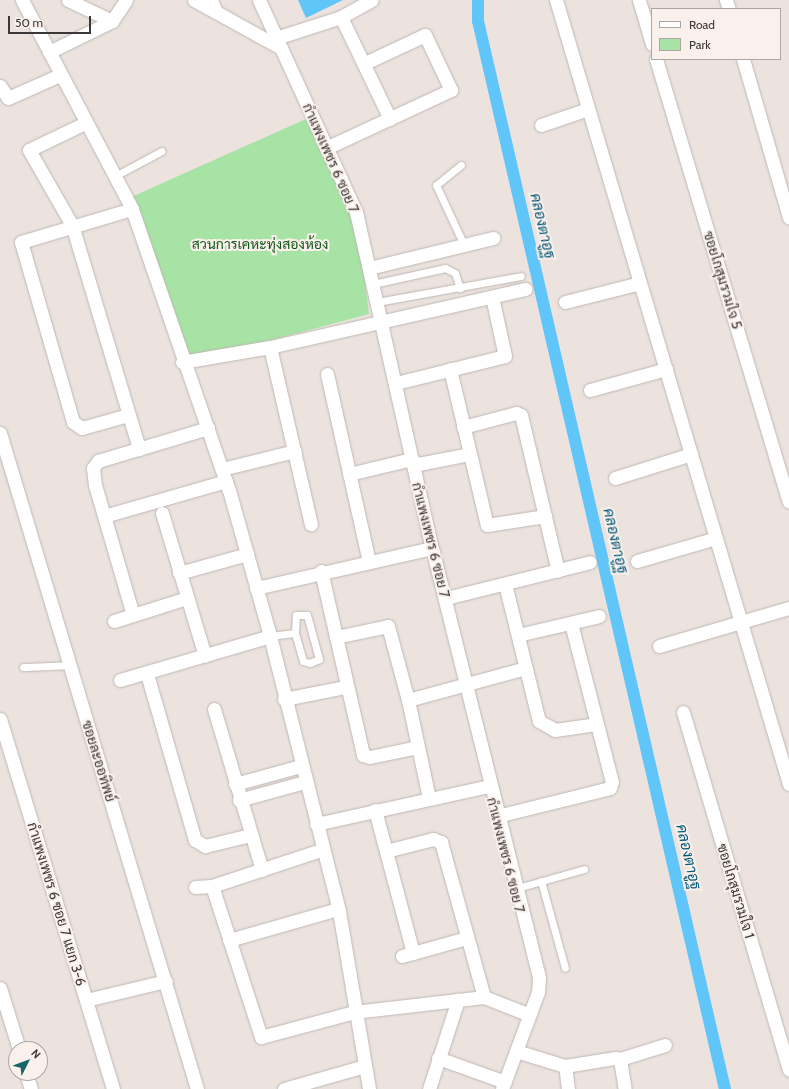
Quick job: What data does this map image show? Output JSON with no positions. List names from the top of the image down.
{
  "streets": {
    "street": [
      "กำแพงเพชร 6 ซอย 7",
      "ซอยโกสุมรวมใจ 5",
      "ซอยละออทิพย์",
      "ซอยโกสุมรวมใจ 1",
      "กำแพงเพชร 6 ซอย 7 แยก 3-6"
    ]
  },
  "water": ["คลองตาอูฐ"],
  "parks": ["สวนการเคหะทุ่งสองห้อง"],
  "legend": ["Road", "Park"],
  "scale_bar": "50 m",
  "north": "top right"
}
